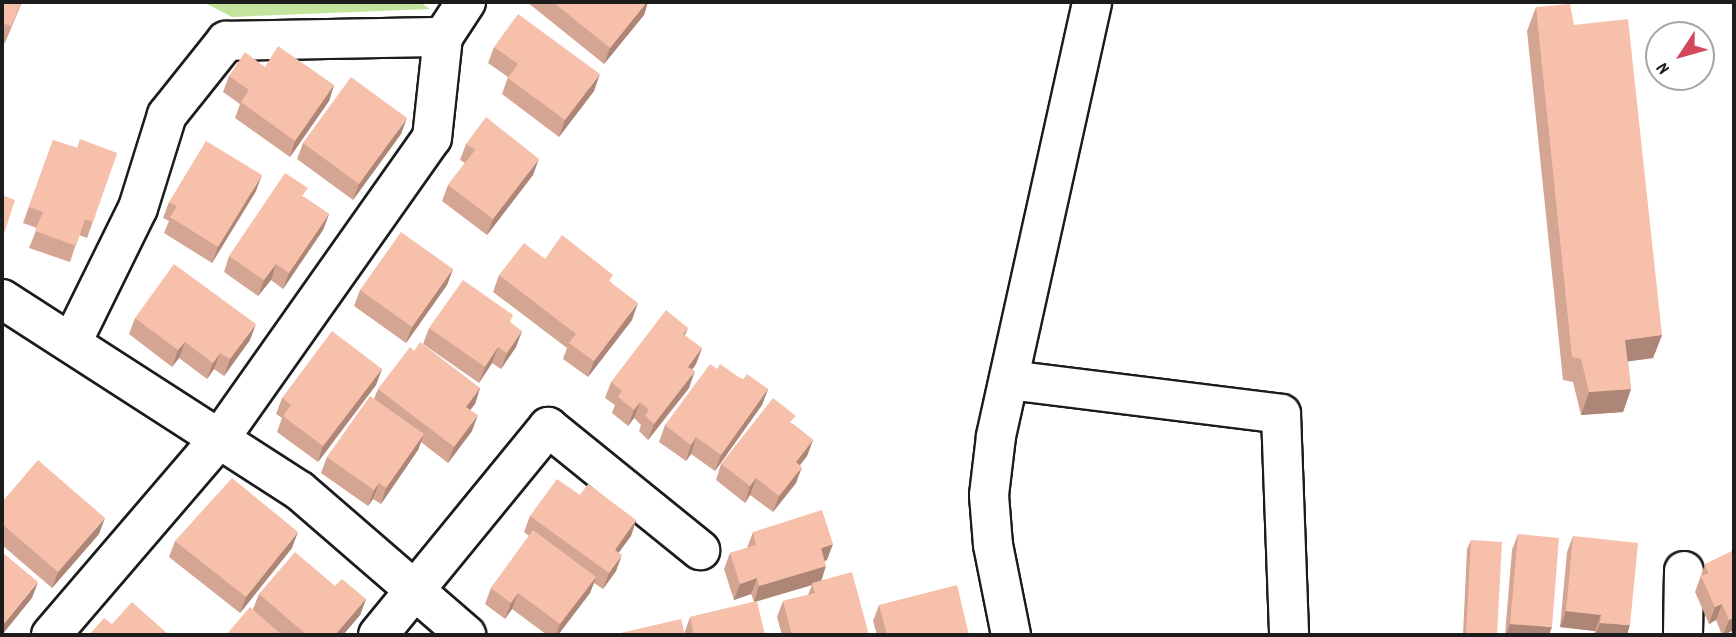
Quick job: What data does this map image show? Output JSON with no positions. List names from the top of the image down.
{
  "north": "bottom left"
}
